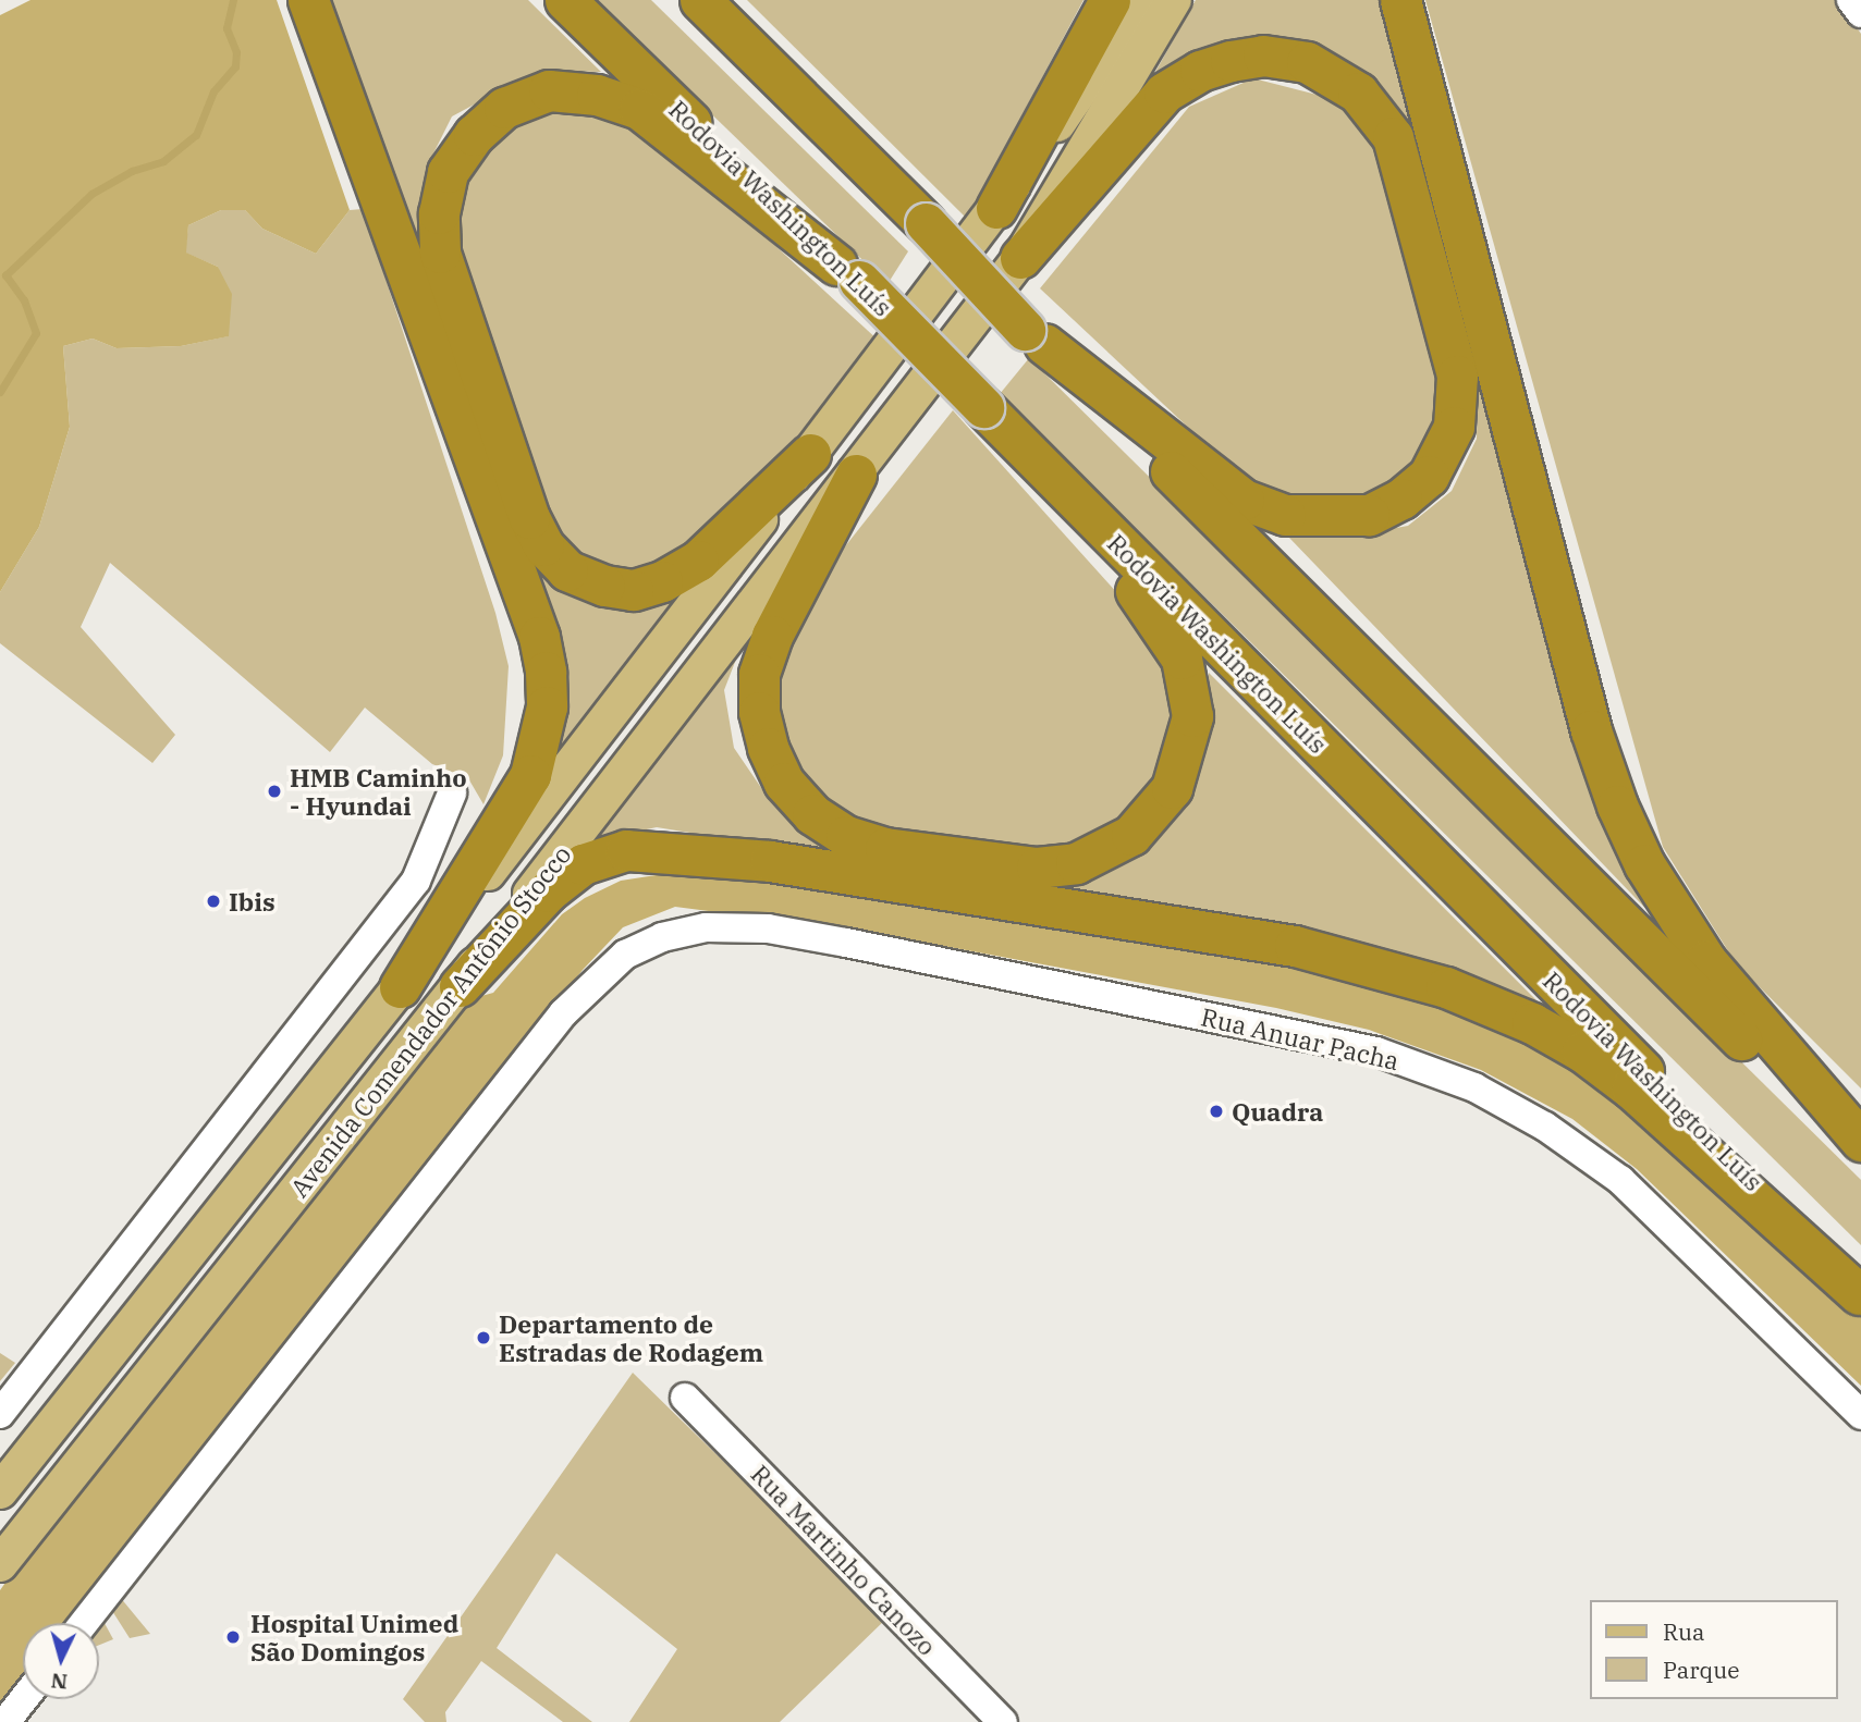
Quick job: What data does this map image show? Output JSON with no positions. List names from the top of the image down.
{
  "streets": {
    "highway": ["Rodovia Washington Luís"],
    "main road": ["Avenida Comendador Antônio Stocco"],
    "street": ["Rua Anuar Pacha", "Rua Martinho Canozo"]
  },
  "places": [
    "HMB Caminho - Hyundai",
    "Ibis",
    "Quadra",
    "Departamento de Estradas de Rodagem",
    "Hospital Unimed São Domingos"
  ],
  "legend": ["Rua", "Parque"],
  "north": "bottom"
}
